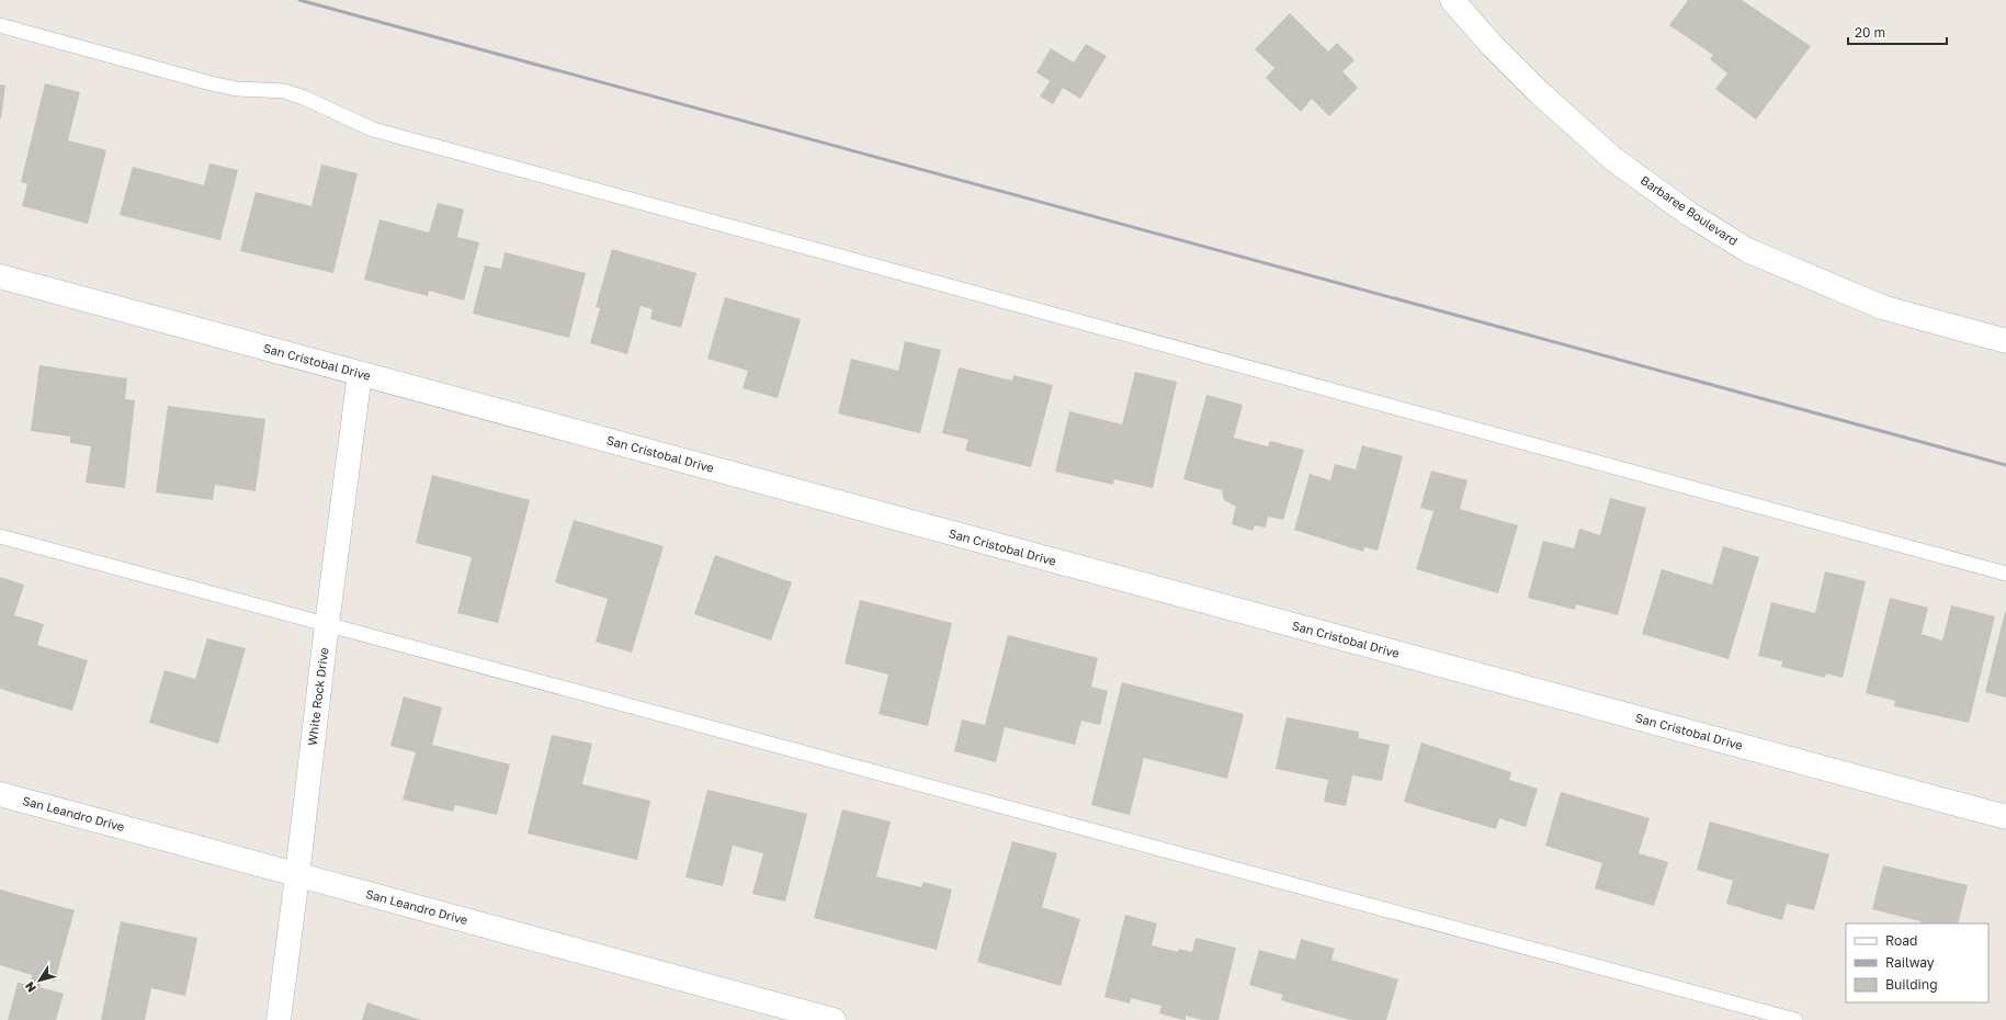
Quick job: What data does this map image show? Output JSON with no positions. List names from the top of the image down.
{
  "streets": {
    "street": [
      "Barbaree Boulevard",
      "San Cristobal Drive",
      "White Rock Drive",
      "San Leandro Drive"
    ]
  },
  "crossings": [
    ["San Cristobal Drive", "White Rock Drive"],
    ["White Rock Drive", "San Leandro Drive"]
  ],
  "legend": ["Road", "Railway", "Building"],
  "scale_bar": "20 m",
  "north": "bottom left"
}
